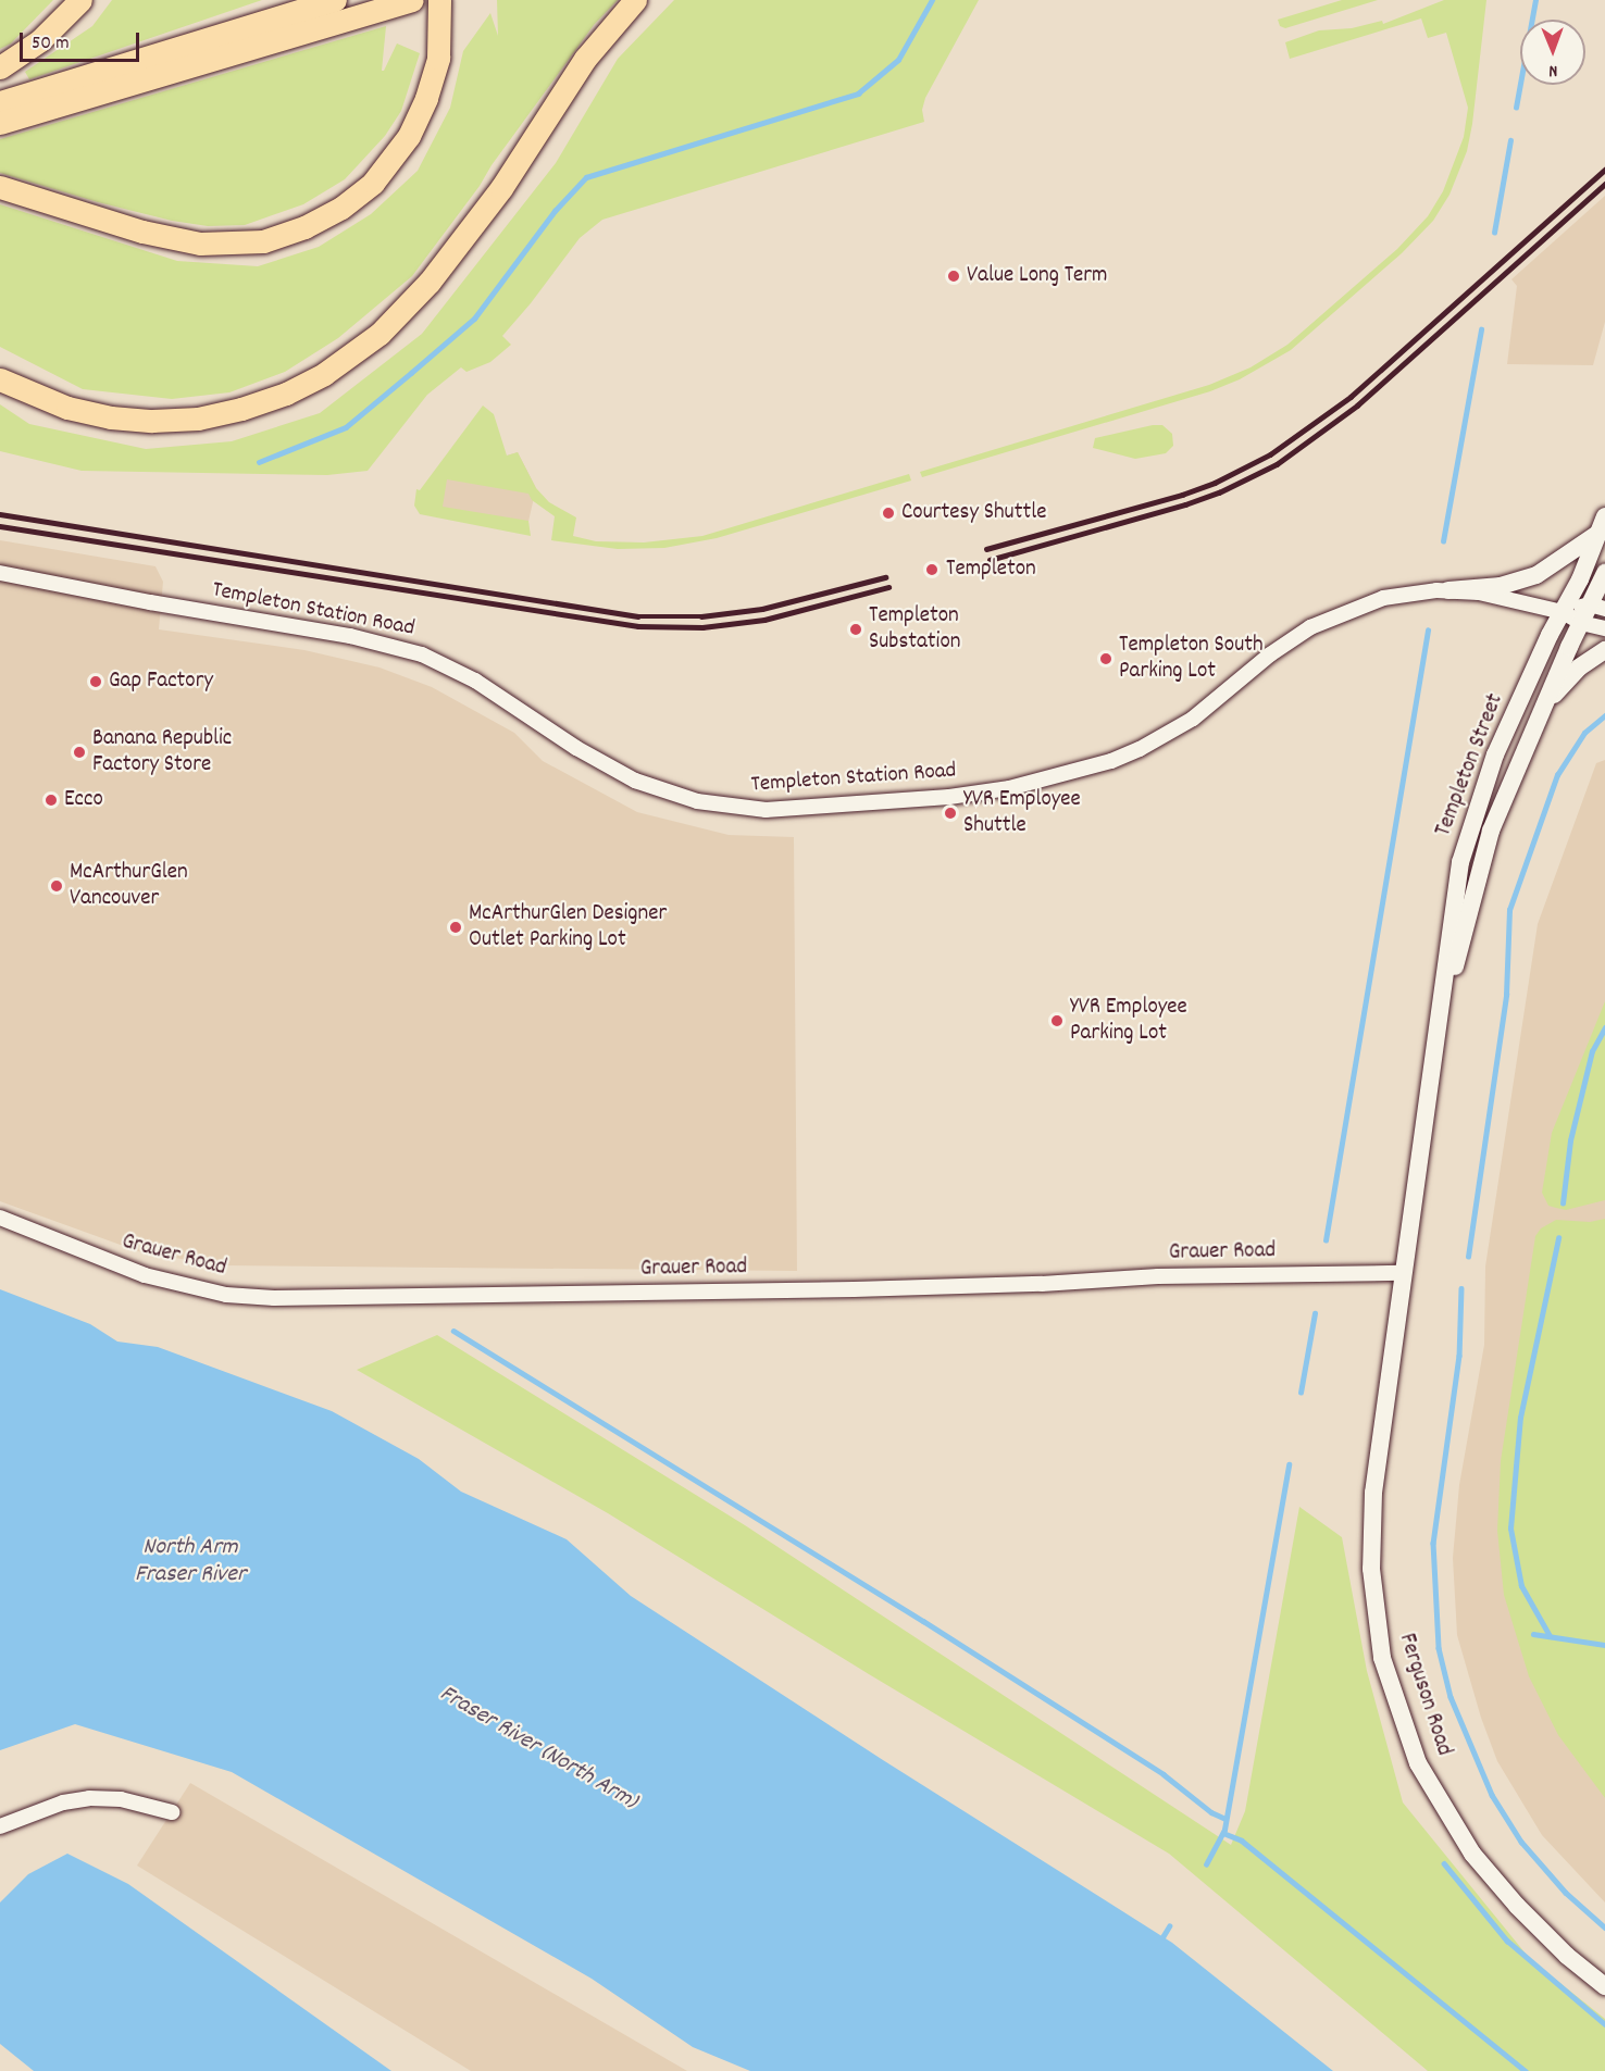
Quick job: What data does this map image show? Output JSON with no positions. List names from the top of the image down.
{
  "streets": {
    "street": [
      "Templeton Station Road",
      "Templeton Street",
      "Grauer Road",
      "Ferguson Road"
    ]
  },
  "crossings": [
    ["Templeton Station Road", "Templeton Street"],
    ["Templeton Street", "Grauer Road"],
    ["Templeton Street", "Ferguson Road"],
    ["Grauer Road", "Ferguson Road"]
  ],
  "water": ["North Arm Fraser River", "Fraser River (North Arm)"],
  "places": [
    "Value Long Term",
    "Courtesy Shuttle",
    "Templeton",
    "Templeton Substation",
    "Templeton South Parking Lot",
    "Gap Factory",
    "Banana Republic Factory Store",
    "Ecco",
    "YVR Employee Shuttle",
    "McArthurGlen Vancouver",
    "McArthurGlen Designer Outlet Parking Lot",
    "YVR Employee Parking Lot"
  ],
  "scale_bar": "50 m",
  "north": "bottom"
}
